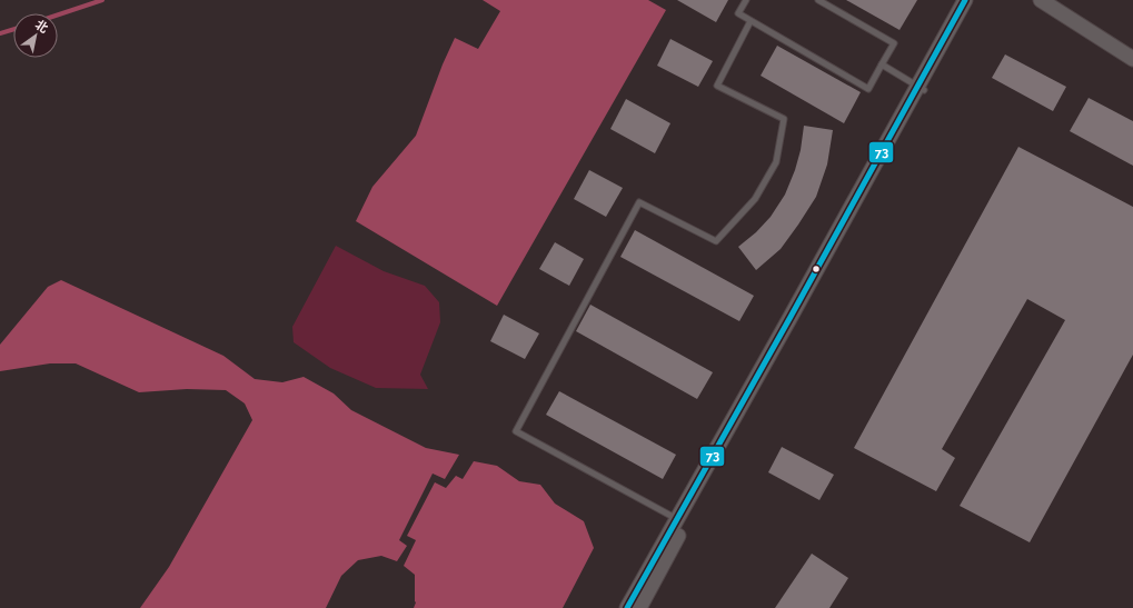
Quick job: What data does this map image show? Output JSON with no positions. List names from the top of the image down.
{
  "lines": ["transit line 73"],
  "north": "top right"
}
